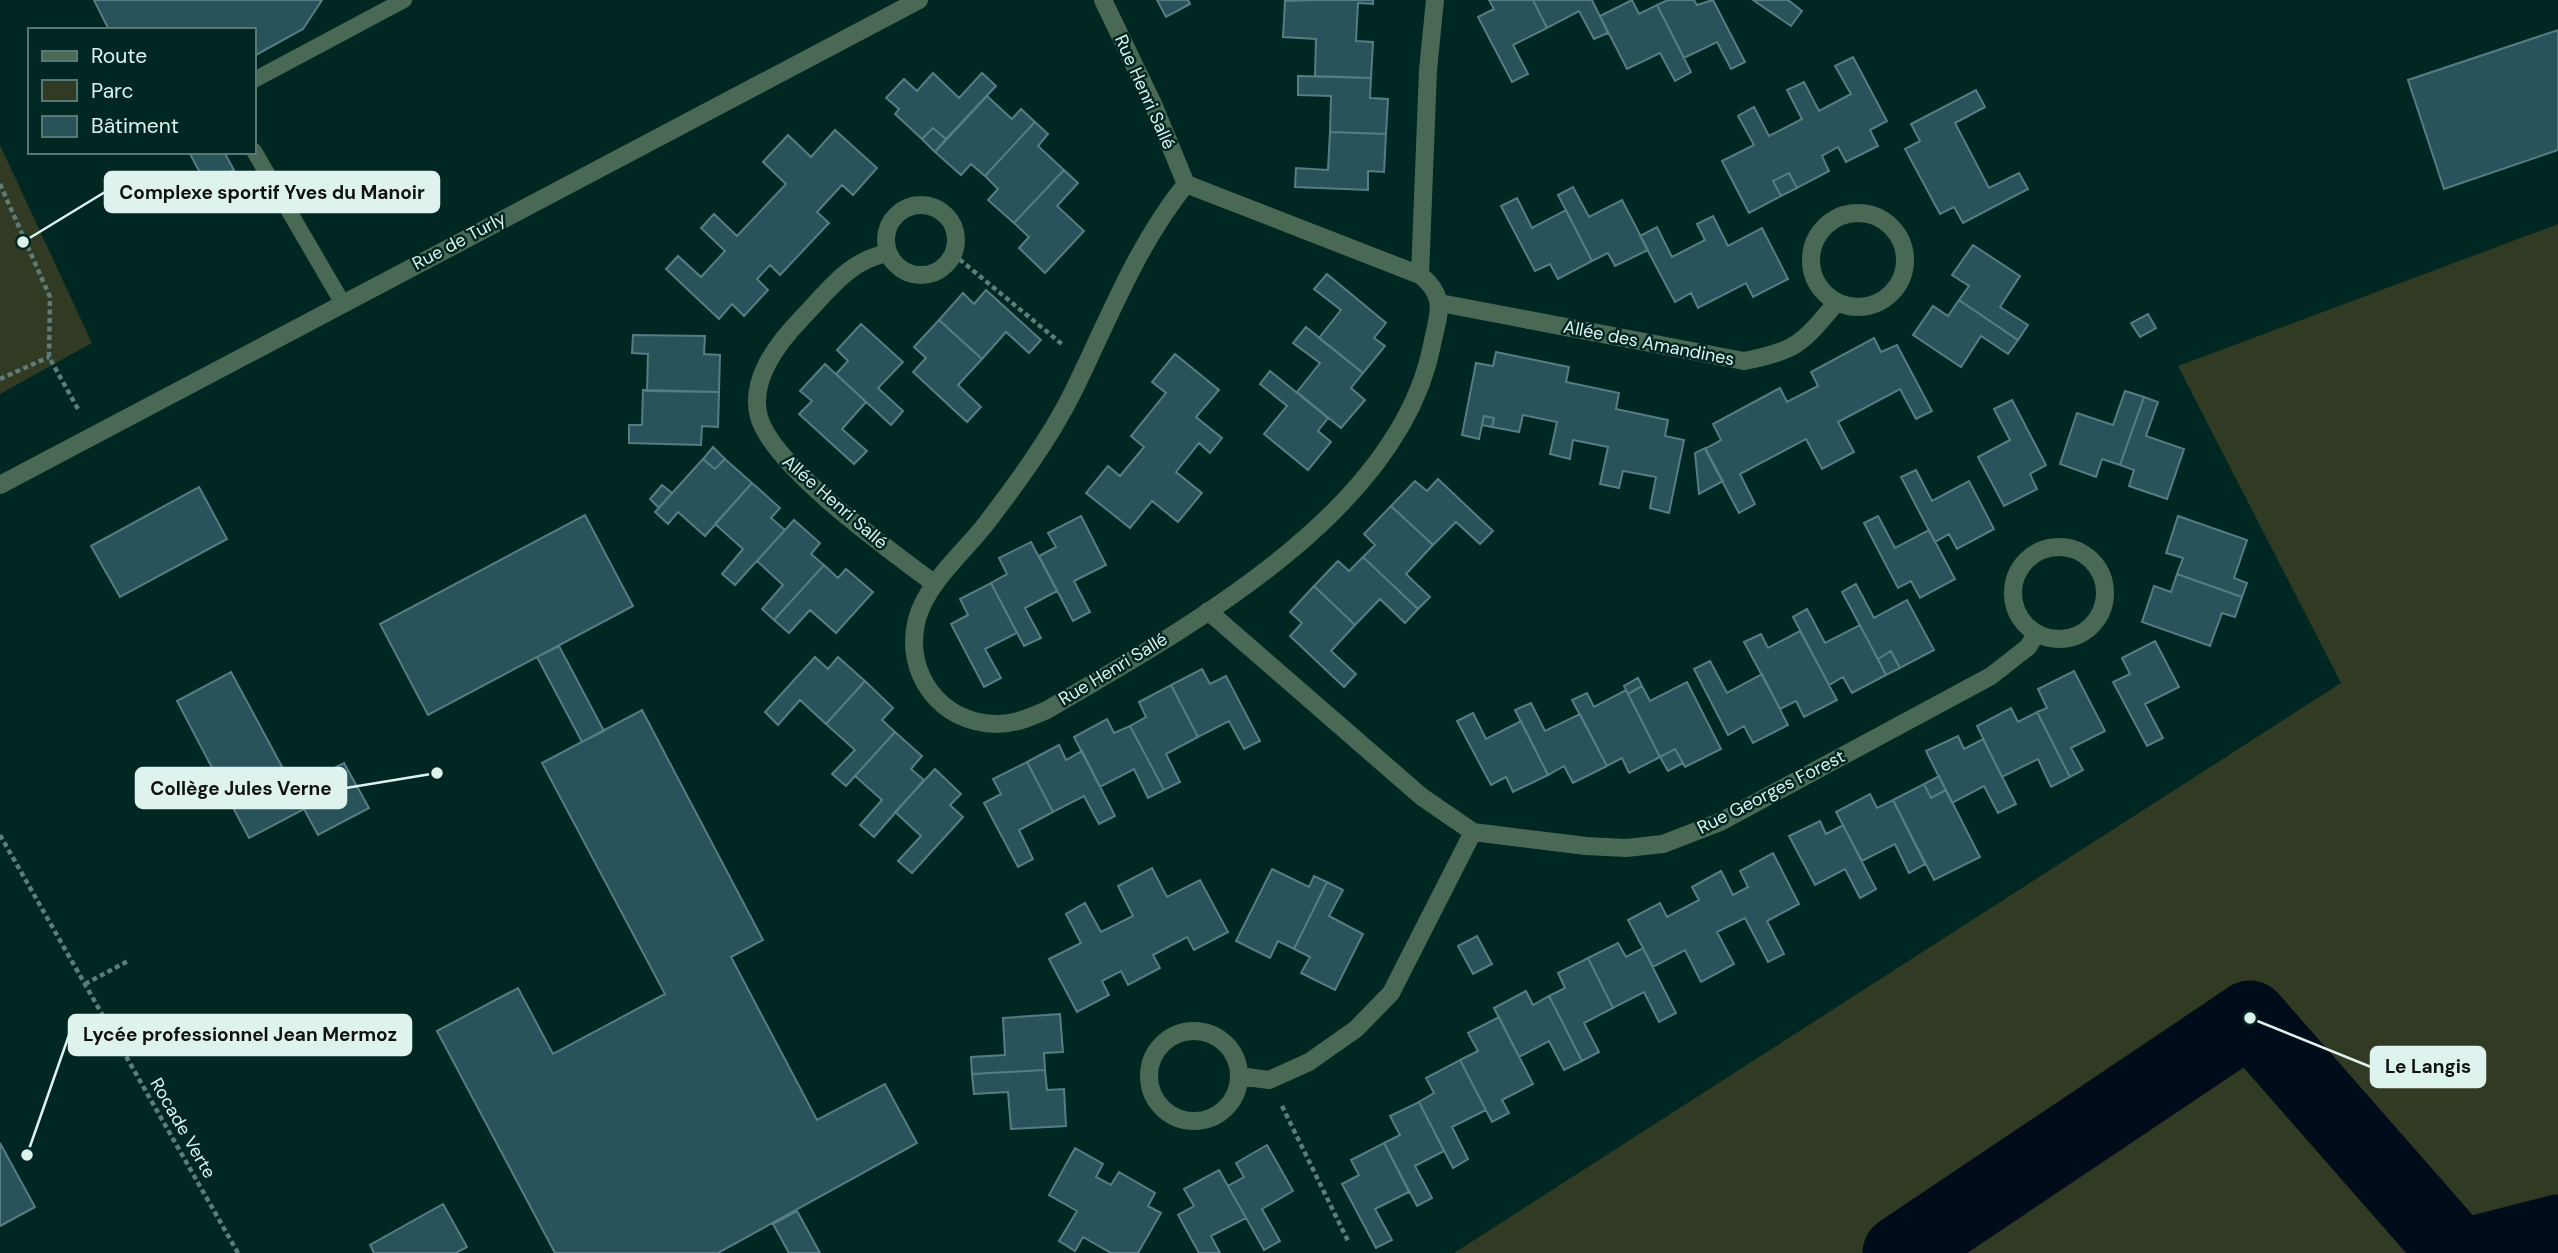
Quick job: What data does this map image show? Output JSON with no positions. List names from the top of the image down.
{
  "streets": {
    "street": [
      "Rue Henri Sallé",
      "Rue de Turly",
      "Allée des Amandines",
      "Allée Henri Sallé",
      "Rue Georges Forest"
    ],
    "path": ["Rocade Verte"]
  },
  "crossings": [
    ["Rue Henri Sallé", "Allée des Amandines"],
    ["Rue Henri Sallé", "Allée Henri Sallé"],
    ["Rue Henri Sallé", "Rue Georges Forest"]
  ],
  "places": [
    "Complexe sportif Yves du Manoir",
    "Collège Jules Verne",
    "Le Langis",
    "Lycée professionnel Jean Mermoz"
  ],
  "legend": ["Route", "Parc", "Bâtiment"]
}
